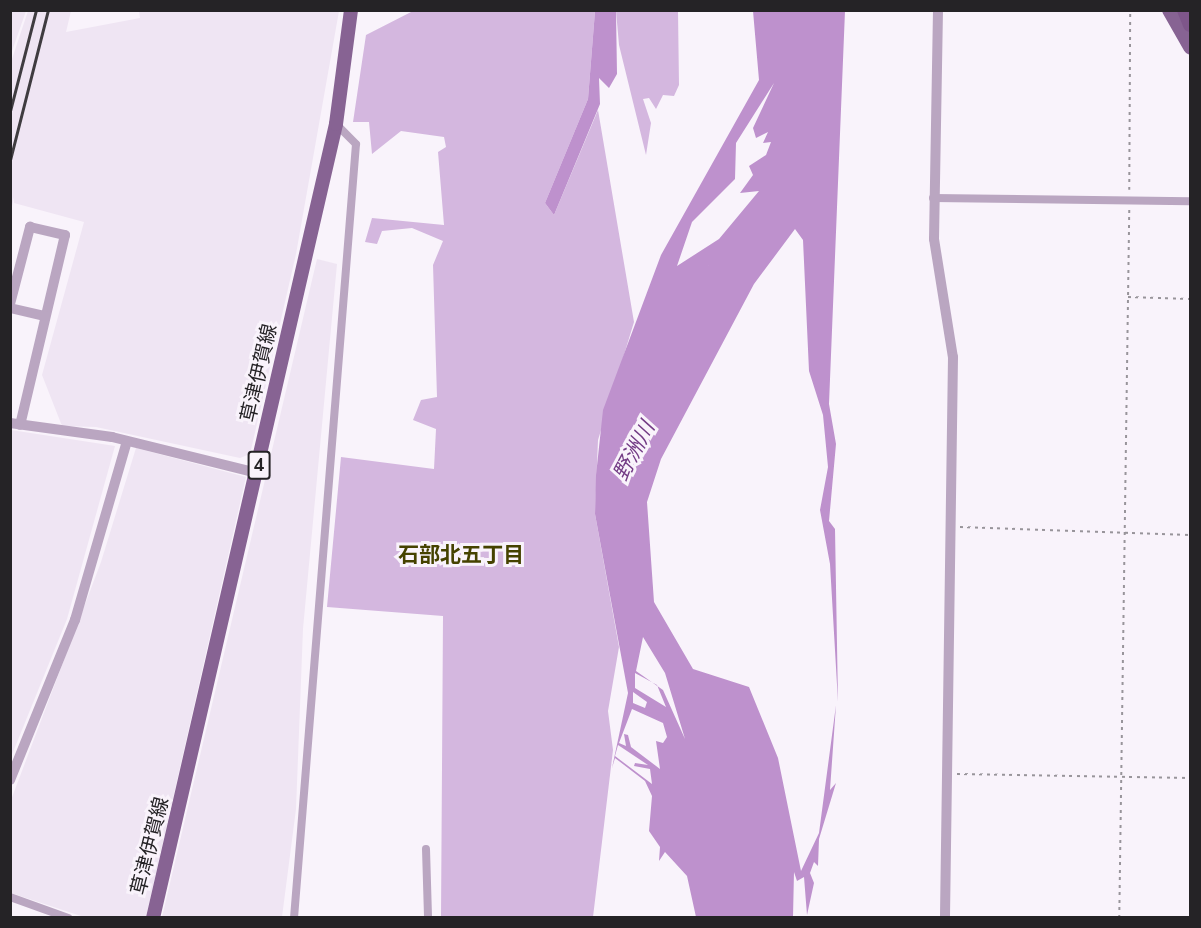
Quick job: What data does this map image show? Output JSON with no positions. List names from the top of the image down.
{
  "streets": {
    "main road": ["草津伊賀線", "4"]
  },
  "districts": ["石部北五丁目"],
  "water": ["野洲川"]
}
